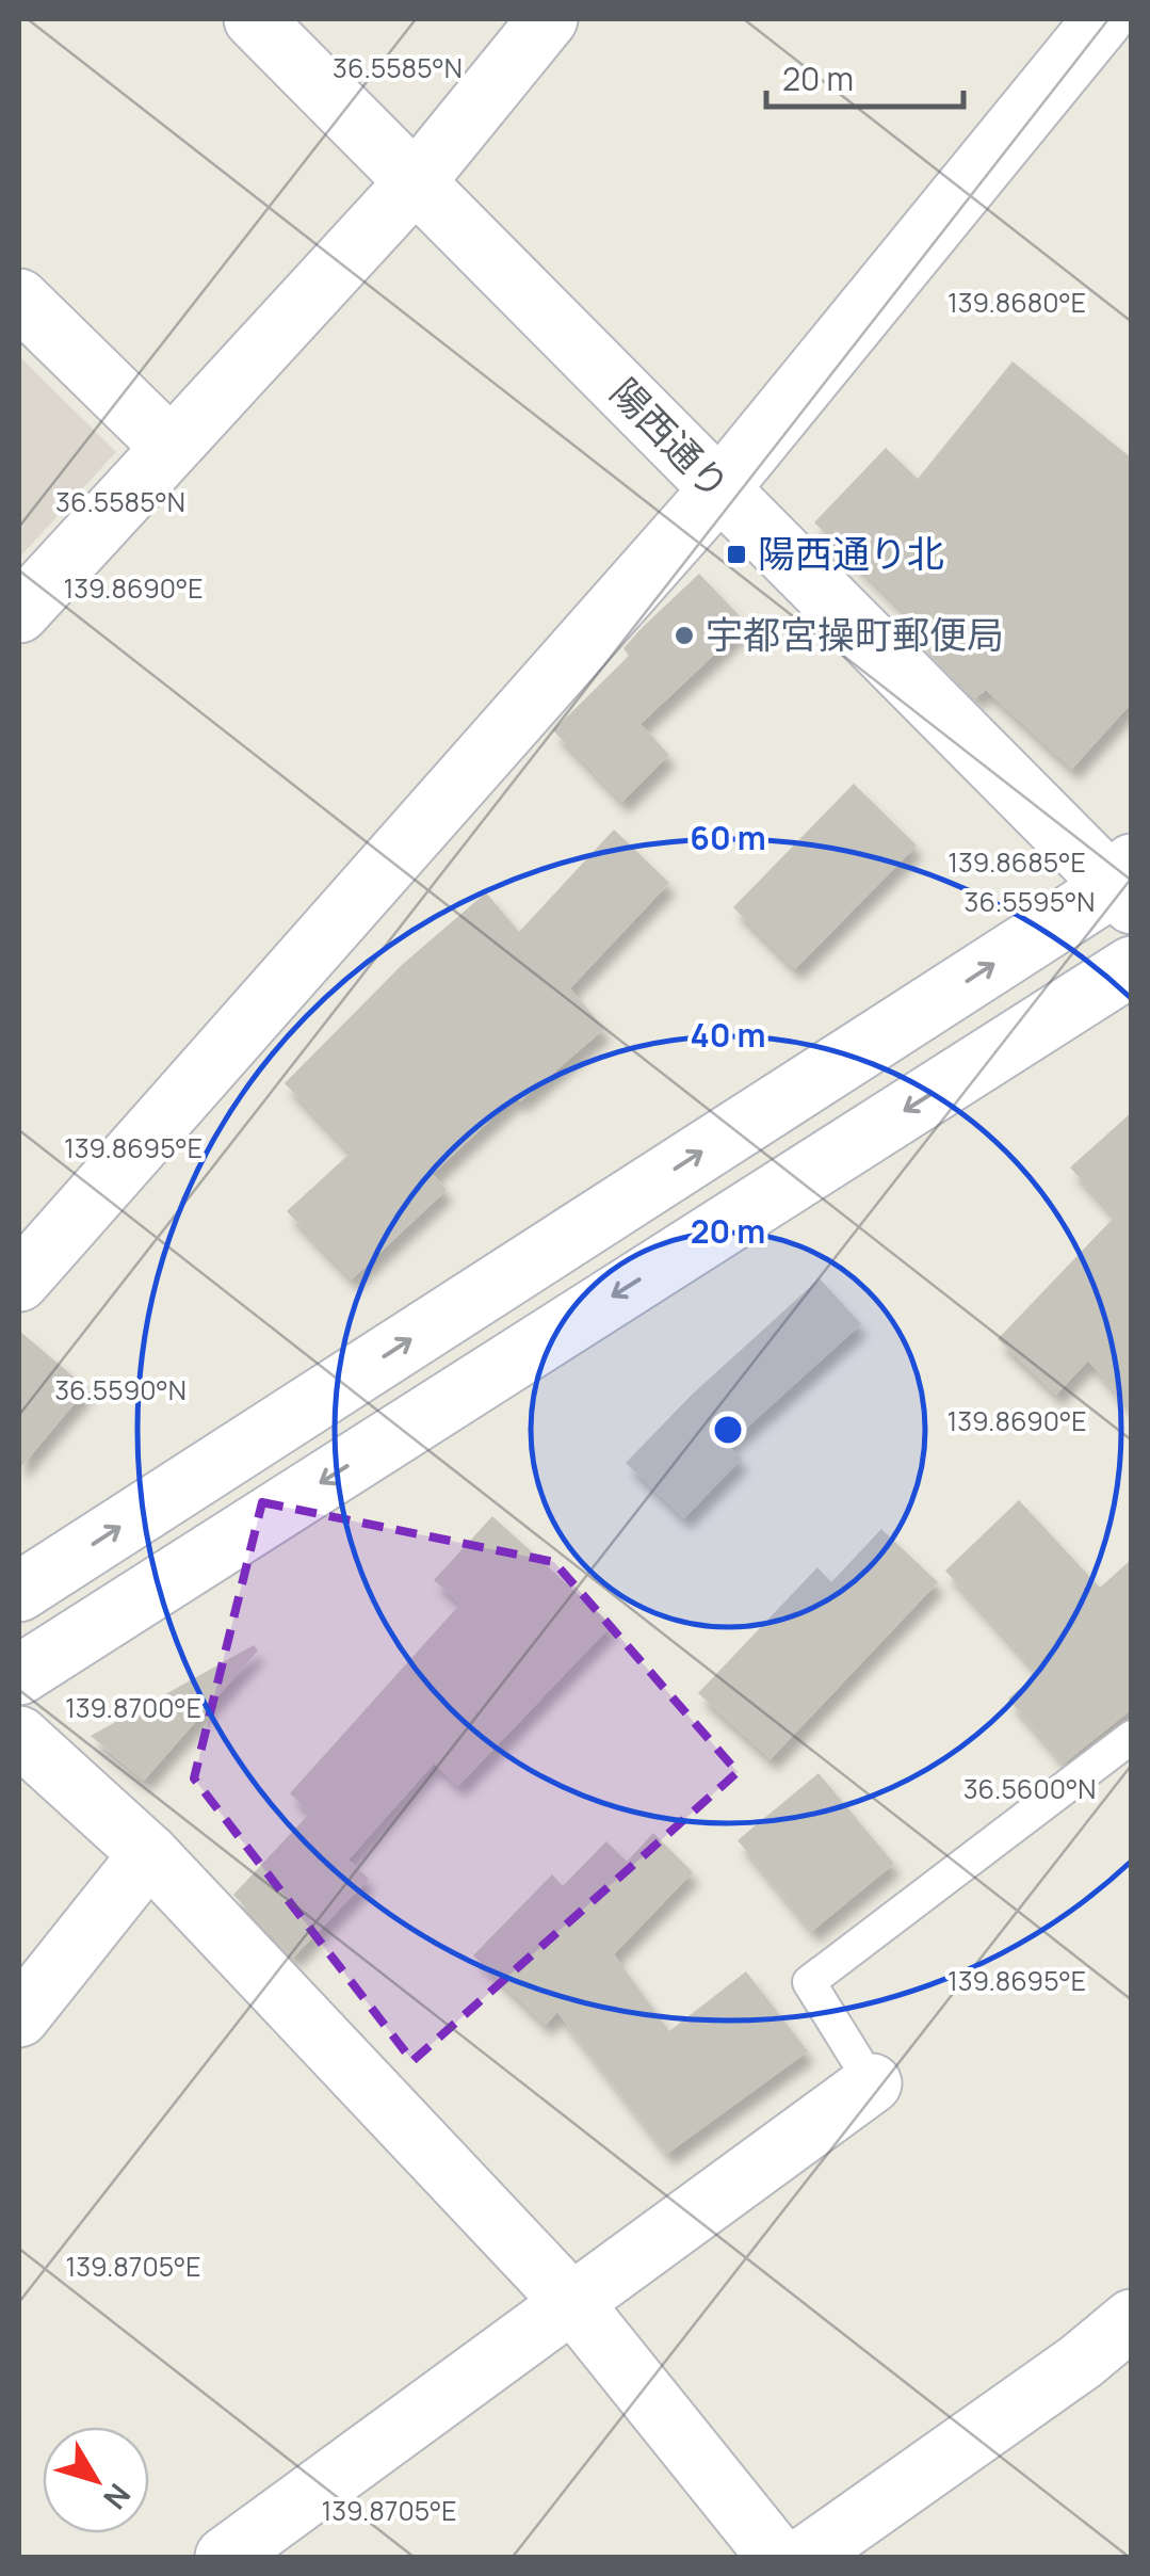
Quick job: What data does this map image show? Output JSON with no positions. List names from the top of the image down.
{
  "streets": {
    "street": ["陽西通り"]
  },
  "places": {
    "transit": ["陽西通り北"],
    "other": ["宇都宮操町郵便局"]
  },
  "scale_bar": "20 m",
  "north": "bottom right",
  "coordinates": [
    "36.5585°N",
    "139.8680°E",
    "139.8690°E",
    "139.8685°E",
    "36.5595°N",
    "139.8695°E",
    "36.5590°N",
    "139.8700°E",
    "36.5600°N",
    "139.8705°E"
  ],
  "rings": ["60 m", "40 m", "20 m"]
}
